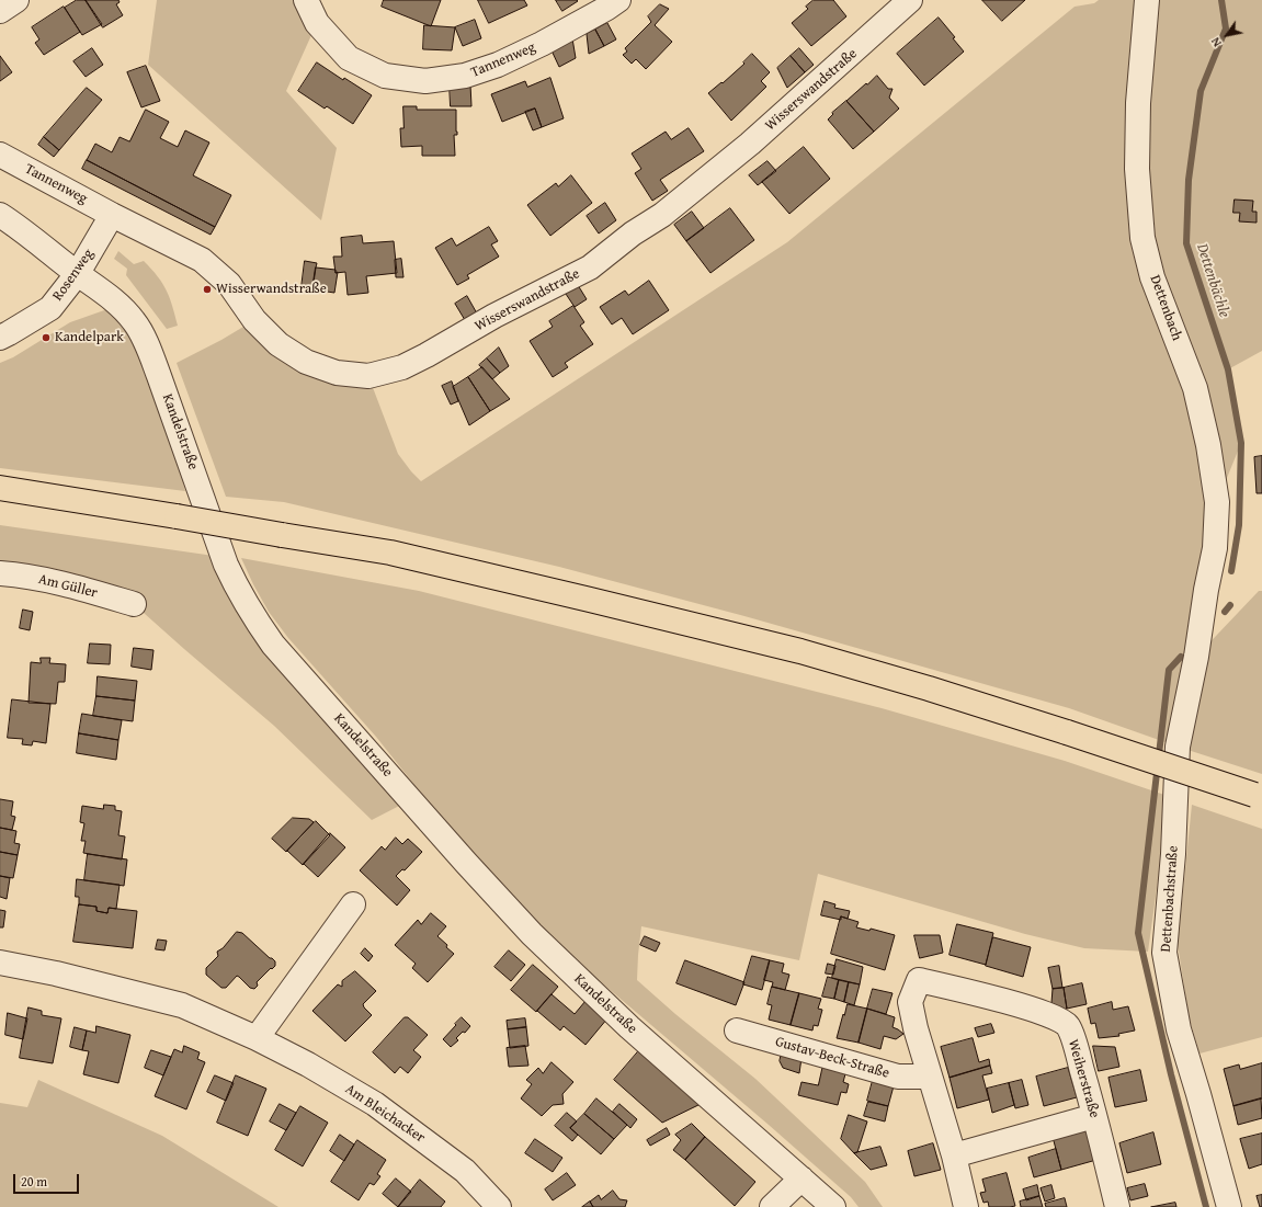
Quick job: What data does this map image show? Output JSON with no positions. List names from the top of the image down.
{
  "streets": {
    "street": [
      "Tannenweg",
      "Wisserswandstraße",
      "Rosenweg",
      "Dettenbach",
      "Kandelstraße",
      "Am Güller",
      "Dettenbachstraße",
      "Gustav-Beck-Straße",
      "Weiherstraße",
      "Am Bleichacker"
    ]
  },
  "crossings": [
    ["Tannenweg", "Wisserswandstraße"],
    ["Tannenweg", "Rosenweg"],
    ["Wisserswandstraße", "Rosenweg"],
    ["Rosenweg", "Kandelstraße"],
    ["Dettenbach", "Dettenbachstraße"],
    ["Gustav-Beck-Straße", "Weiherstraße"]
  ],
  "water": ["Dettenbächle"],
  "places": ["Wisserwandstraße", "Kandelpark"],
  "scale_bar": "20 m",
  "north": "bottom left"
}
